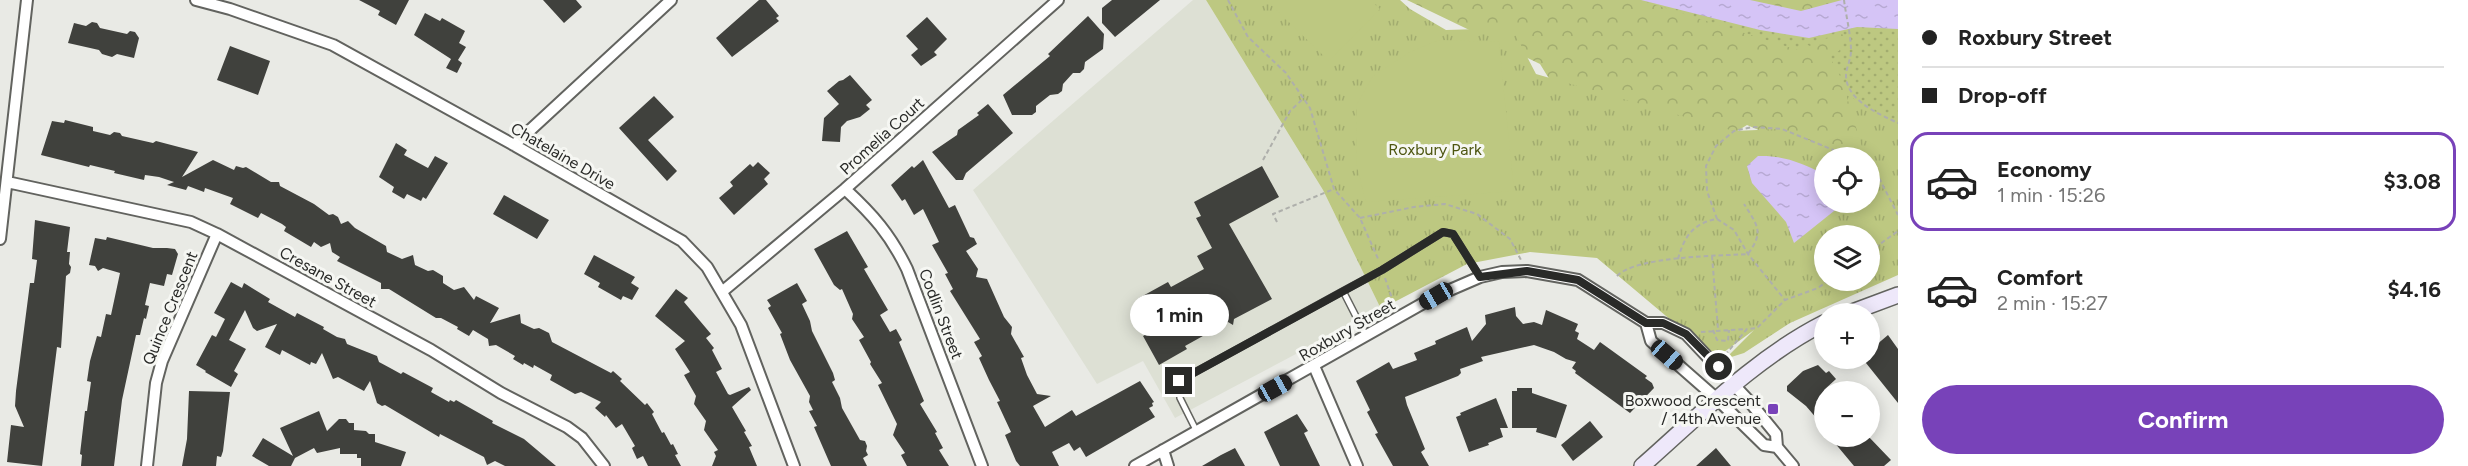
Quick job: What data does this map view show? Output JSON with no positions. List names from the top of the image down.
{
  "streets": {
    "street": [
      "Promelia Court",
      "Chatelaine Drive",
      "Cresane Street",
      "Quince Crescent",
      "Codlin Street",
      "Roxbury Street"
    ]
  },
  "crossings": [
    ["Promelia Court", "Chatelaine Drive"],
    ["Promelia Court", "Codlin Street"],
    ["Cresane Street", "Quince Crescent"]
  ],
  "parks": ["Roxbury Park"],
  "places": {
    "transit": ["Boxwood Crescent / 14th Avenue"]
  },
  "page": {
    "banner": ["Roxbury Street", "Drop-off"],
    "list": [
      {
        "name": "Economy",
        "note": "1 min · 15:26",
        "value": "$3.08"
      },
      {
        "name": "Comfort",
        "note": "2 min · 15:27",
        "value": "$4.16"
      }
    ],
    "map_buttons": ["+", "−"],
    "bubble": "1 min",
    "buttons": "Confirm"
  }
}
